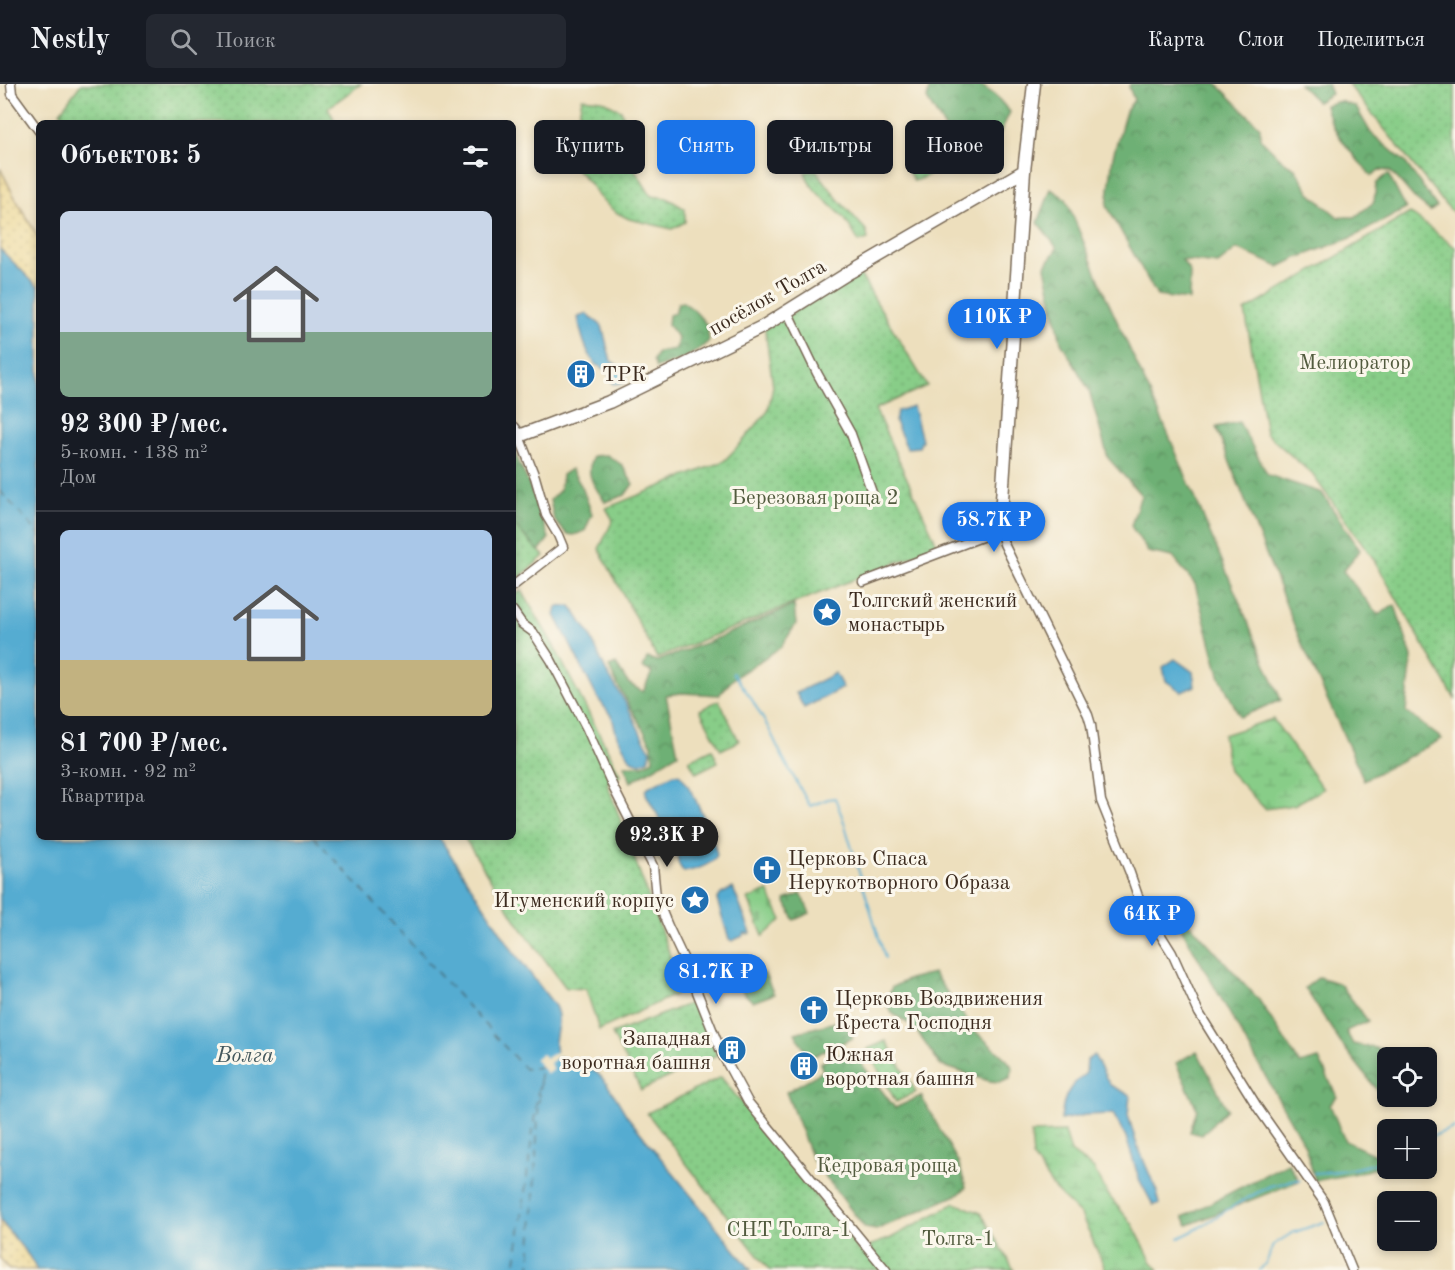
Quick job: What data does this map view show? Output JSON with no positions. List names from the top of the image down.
{
  "streets": {
    "street": ["посёлок Толга"]
  },
  "water": ["Волга"],
  "parks": [
    "Мелиоратор",
    "Березовая роща 2",
    "Кедровая роща",
    "СНТ Толга-1",
    "Толга-1"
  ],
  "places": {
    "building": ["ТРК", "Западная воротная башня", "Южная воротная башня"],
    "place": ["Толгский женский монастырь", "Игуменский корпус"],
    "church": ["Церковь Спаса Нерукотворного Образа", "Церковь Воздвижения Креста Господня"]
  },
  "page": {
    "header": "Nestly",
    "search": "Поиск",
    "nav": ["Карта", "Слои", "Поделиться"],
    "chip": [
      "Купить",
      "Снять",
      "Фильтры",
      "Новое"
    ],
    "heading": "Объектов: 5",
    "list": [
      {
        "name": "92 300 ₽/мес.",
        "note": "5-комн. · 138 m² · Дом"
      },
      {
        "name": "81 700 ₽/мес.",
        "note": "3-комн. · 92 m² · Квартира"
      }
    ],
    "price": [
      "110K ₽",
      "58.7K ₽",
      "92.3K ₽",
      "64K ₽",
      "81.7K ₽"
    ],
    "map_buttons": ["+", "−"]
  }
}
